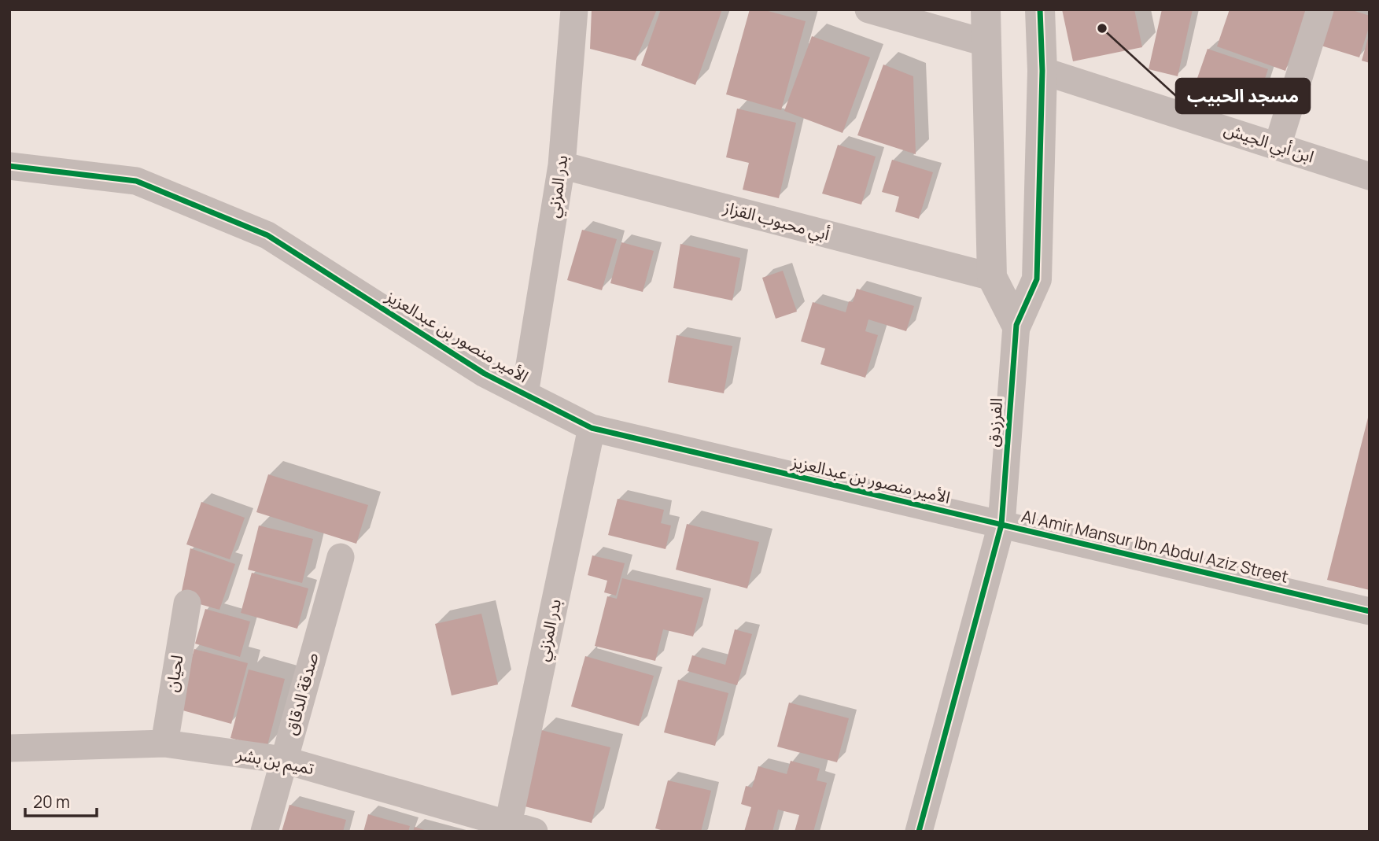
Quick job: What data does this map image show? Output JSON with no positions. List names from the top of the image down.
{
  "streets": {
    "street": [
      "ابن أبي الجيش",
      "بدر المزني",
      "أبي محبوب القزاز",
      "الأمير منصور بن عبدالعزيز",
      "الفرزدق",
      "Al Amir Mansur Ibn Abdul Aziz Street",
      "لحيان",
      "صدقة الدقاق",
      "تميم بن بشر"
    ]
  },
  "crossings": [
    ["ابن أبي الجيش", "الفرزدق"],
    ["بدر المزني", "أبي محبوب القزاز"],
    ["بدر المزني", "الأمير منصور بن عبدالعزيز"],
    ["بدر المزني", "تميم بن بشر"],
    ["الأمير منصور بن عبدالعزيز", "الفرزدق"],
    ["الأمير منصور بن عبدالعزيز", "Al Amir Mansur Ibn Abdul Aziz Street"],
    ["الفرزدق", "Al Amir Mansur Ibn Abdul Aziz Street"],
    ["لحيان", "تميم بن بشر"],
    ["صدقة الدقاق", "تميم بن بشر"]
  ],
  "places": ["مسجد الحبيب"],
  "scale_bar": "20 m"
}
